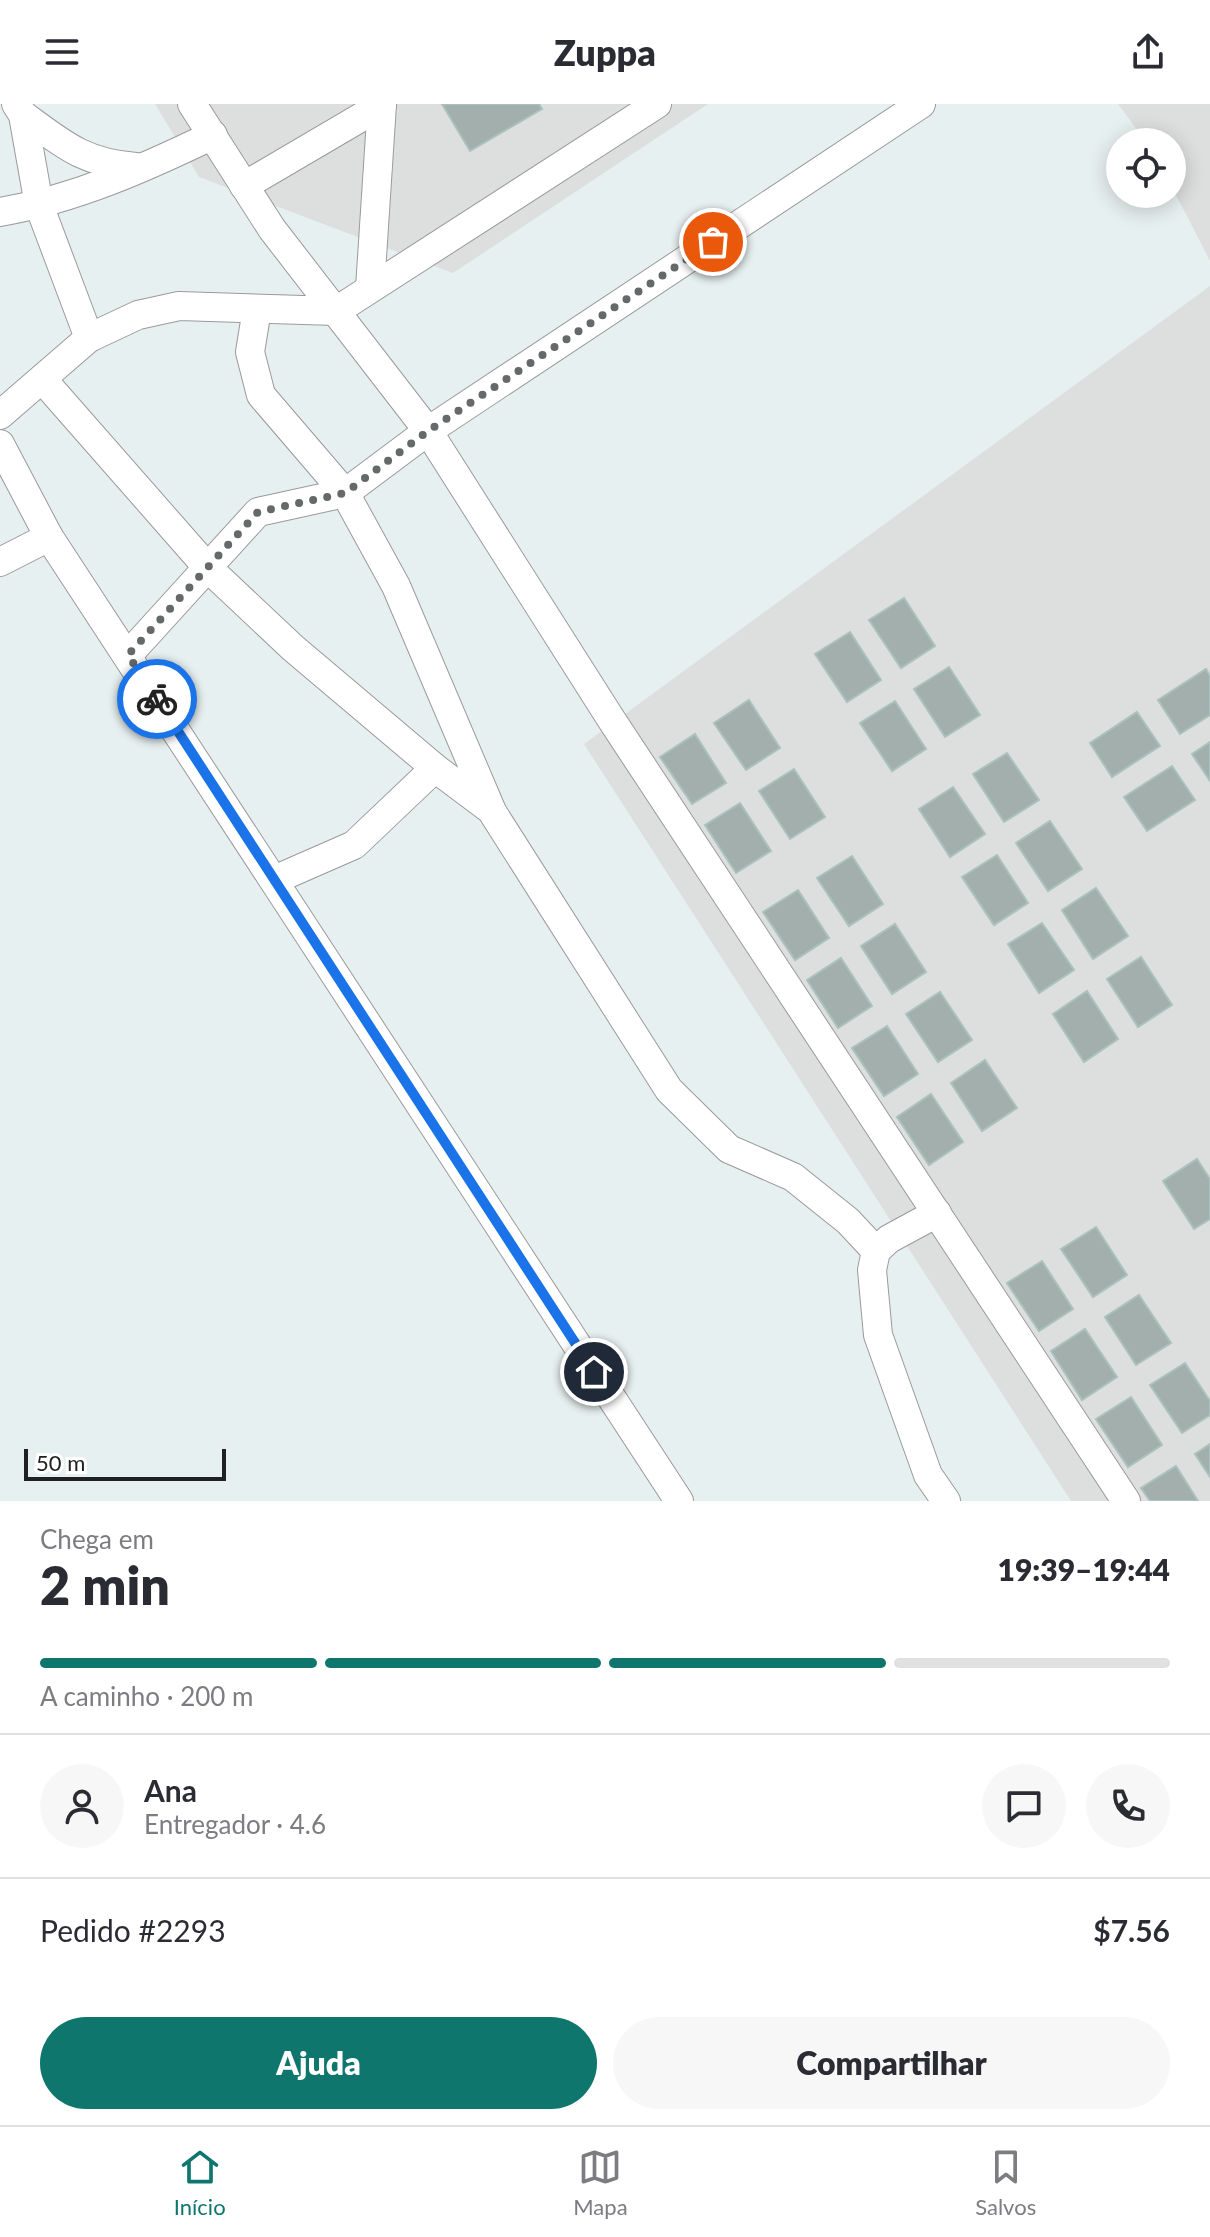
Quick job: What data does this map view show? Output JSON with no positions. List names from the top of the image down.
{
  "scale_bar": "50 m",
  "page": {
    "header": "Zuppa",
    "scale": "50 m",
    "heading": ["2 min", "Chega em", "19:39–19:44"],
    "panel": [
      "Ana",
      "Entregador · 4.6",
      "Pedido #2293",
      "$7.56"
    ],
    "bar": "A caminho · 200 m",
    "buttons": ["Ajuda", "Compartilhar"],
    "tabs": ["Início", "Mapa", "Salvos"]
  }
}
